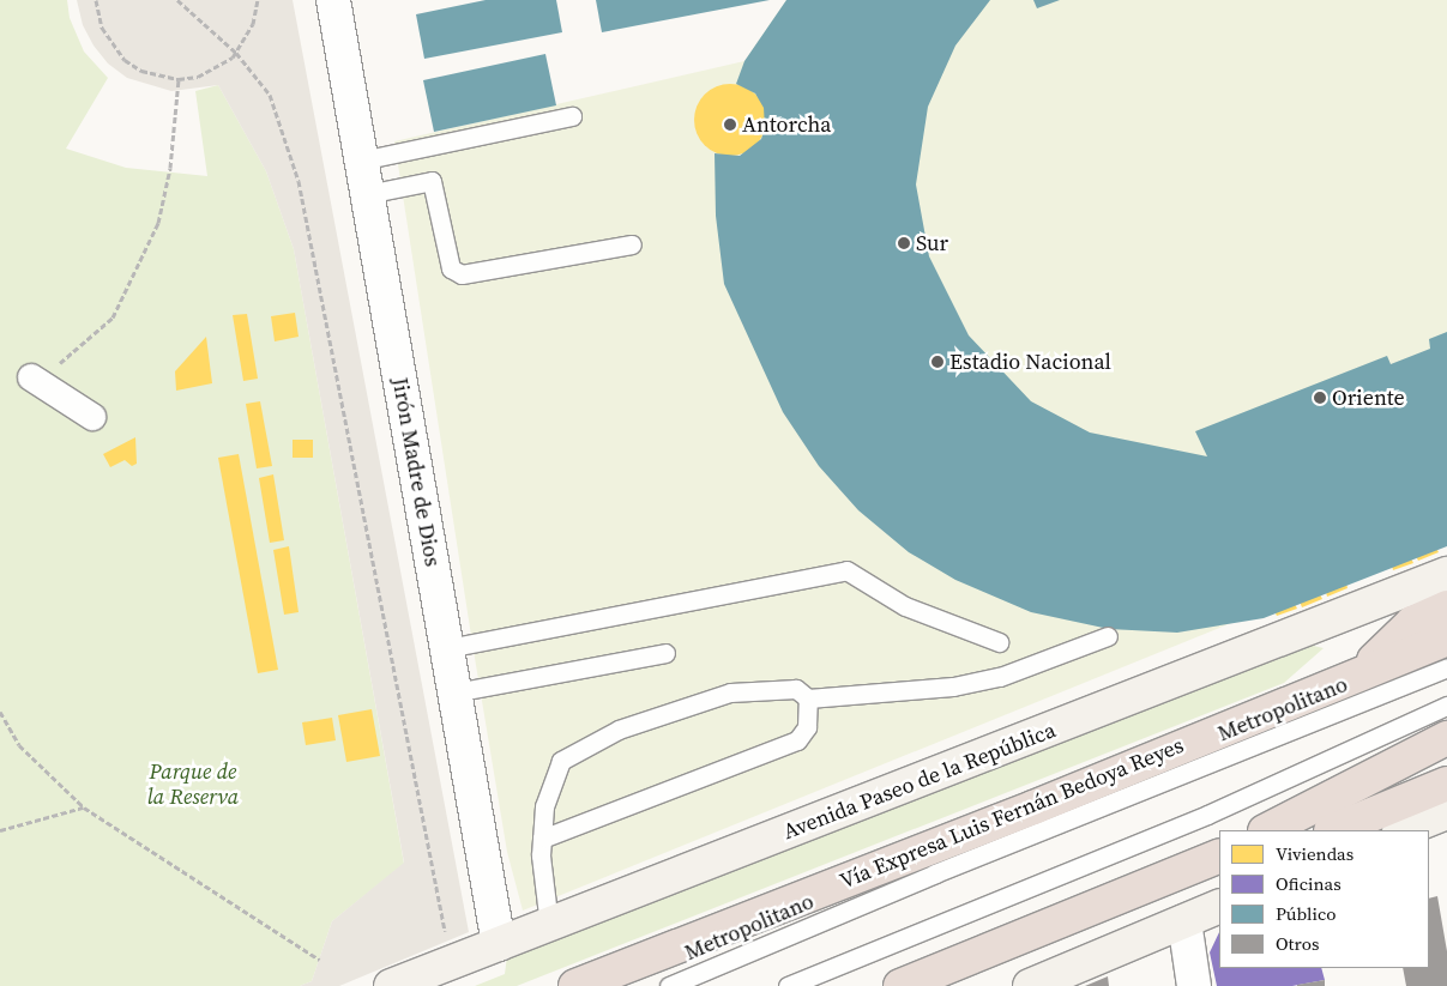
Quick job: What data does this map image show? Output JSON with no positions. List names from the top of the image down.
{
  "streets": {
    "highway": ["Vía Expresa Luis Fernán Bedoya Reyes"],
    "main road": ["Avenida Paseo de la República"],
    "street": ["Jirón Madre de Dios"],
    "lane": ["Metropolitano"]
  },
  "crossings": [
    ["Jirón Madre de Dios", "Avenida Paseo de la República"]
  ],
  "parks": ["Parque de la Reserva"],
  "places": [
    "Antorcha",
    "Sur",
    "Estadio Nacional",
    "Oriente"
  ],
  "legend": [
    "Viviendas",
    "Oficinas",
    "Público",
    "Otros"
  ]
}
